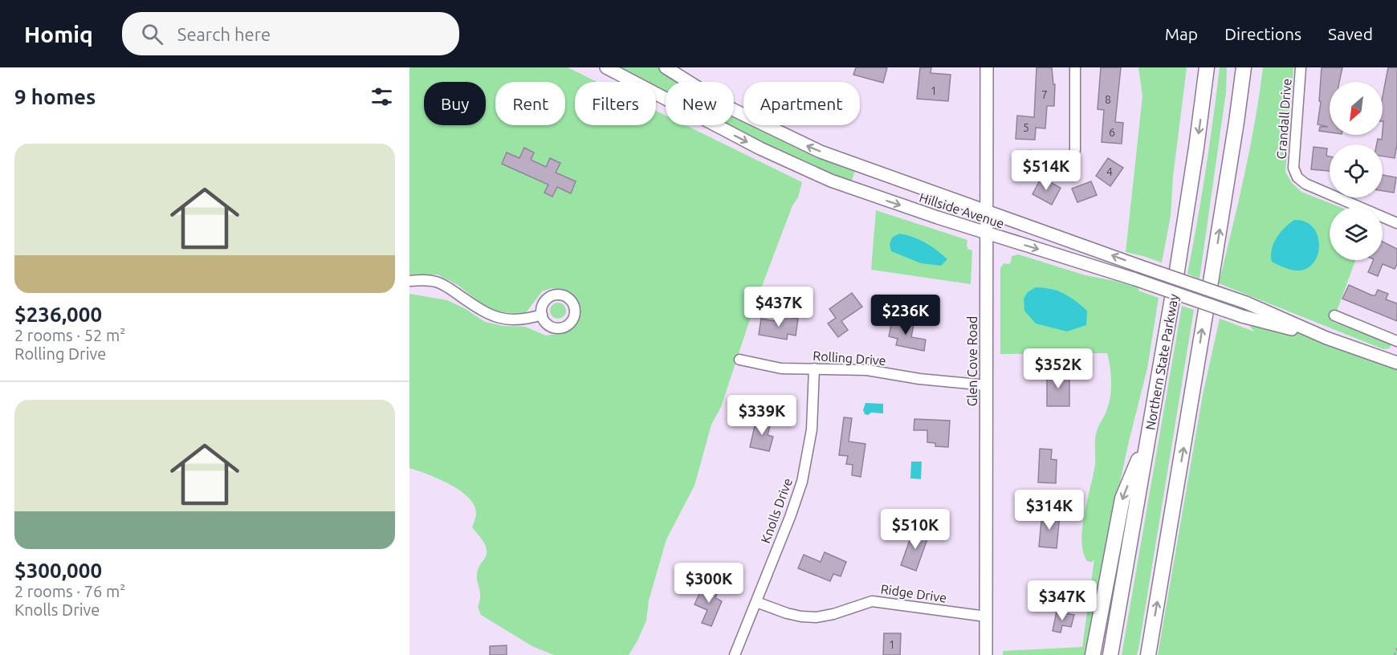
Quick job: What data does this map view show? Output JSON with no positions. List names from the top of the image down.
{
  "streets": {
    "highway": ["Northern State Parkway"],
    "main road": ["Hillside Avenue", "Glen Cove Road"],
    "street": [
      "Crandall Drive",
      "Rolling Drive",
      "Knolls Drive",
      "Ridge Drive"
    ]
  },
  "crossings": [
    ["Hillside Avenue", "Glen Cove Road"],
    ["Rolling Drive", "Glen Cove Road"],
    ["Rolling Drive", "Knolls Drive"],
    ["Glen Cove Road", "Ridge Drive"],
    ["Knolls Drive", "Ridge Drive"]
  ],
  "house_numbers": [
    "1",
    "7",
    "8",
    "5",
    "6",
    "4",
    "1"
  ],
  "north": "bottom left",
  "page": {
    "header": "Homiq",
    "search": "Search here",
    "nav": ["Map", "Directions", "Saved"],
    "heading": "9 homes",
    "chip": [
      "Buy",
      "Rent",
      "Filters",
      "New",
      "Apartment"
    ],
    "list": [
      {
        "name": "$236,000",
        "note": "2 rooms · 52 m² · Rolling Drive"
      },
      {
        "name": "$300,000",
        "note": "2 rooms · 76 m² · Knolls Drive"
      }
    ],
    "price": [
      "$514K",
      "$437K",
      "$236K",
      "$352K",
      "$339K",
      "$314K",
      "$510K",
      "$300K",
      "$347K"
    ]
  }
}
